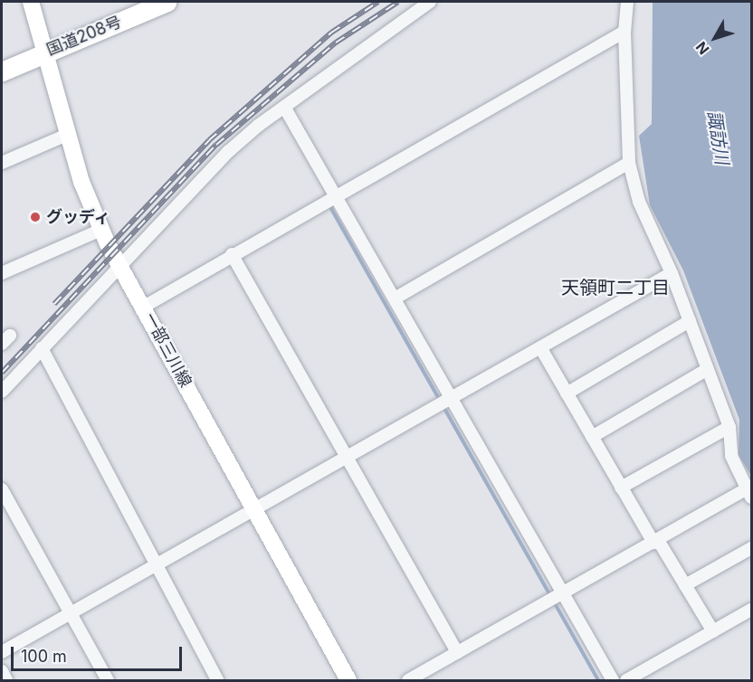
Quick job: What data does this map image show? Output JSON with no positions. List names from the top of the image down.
{
  "streets": {
    "highway": ["国道208号"],
    "main road": ["一部三川線"]
  },
  "crossings": [
    ["国道208号", "一部三川線"]
  ],
  "districts": ["天領町二丁目"],
  "water": ["諏訪川"],
  "places": ["グッディ"],
  "scale_bar": "100 m",
  "north": "bottom left"
}
